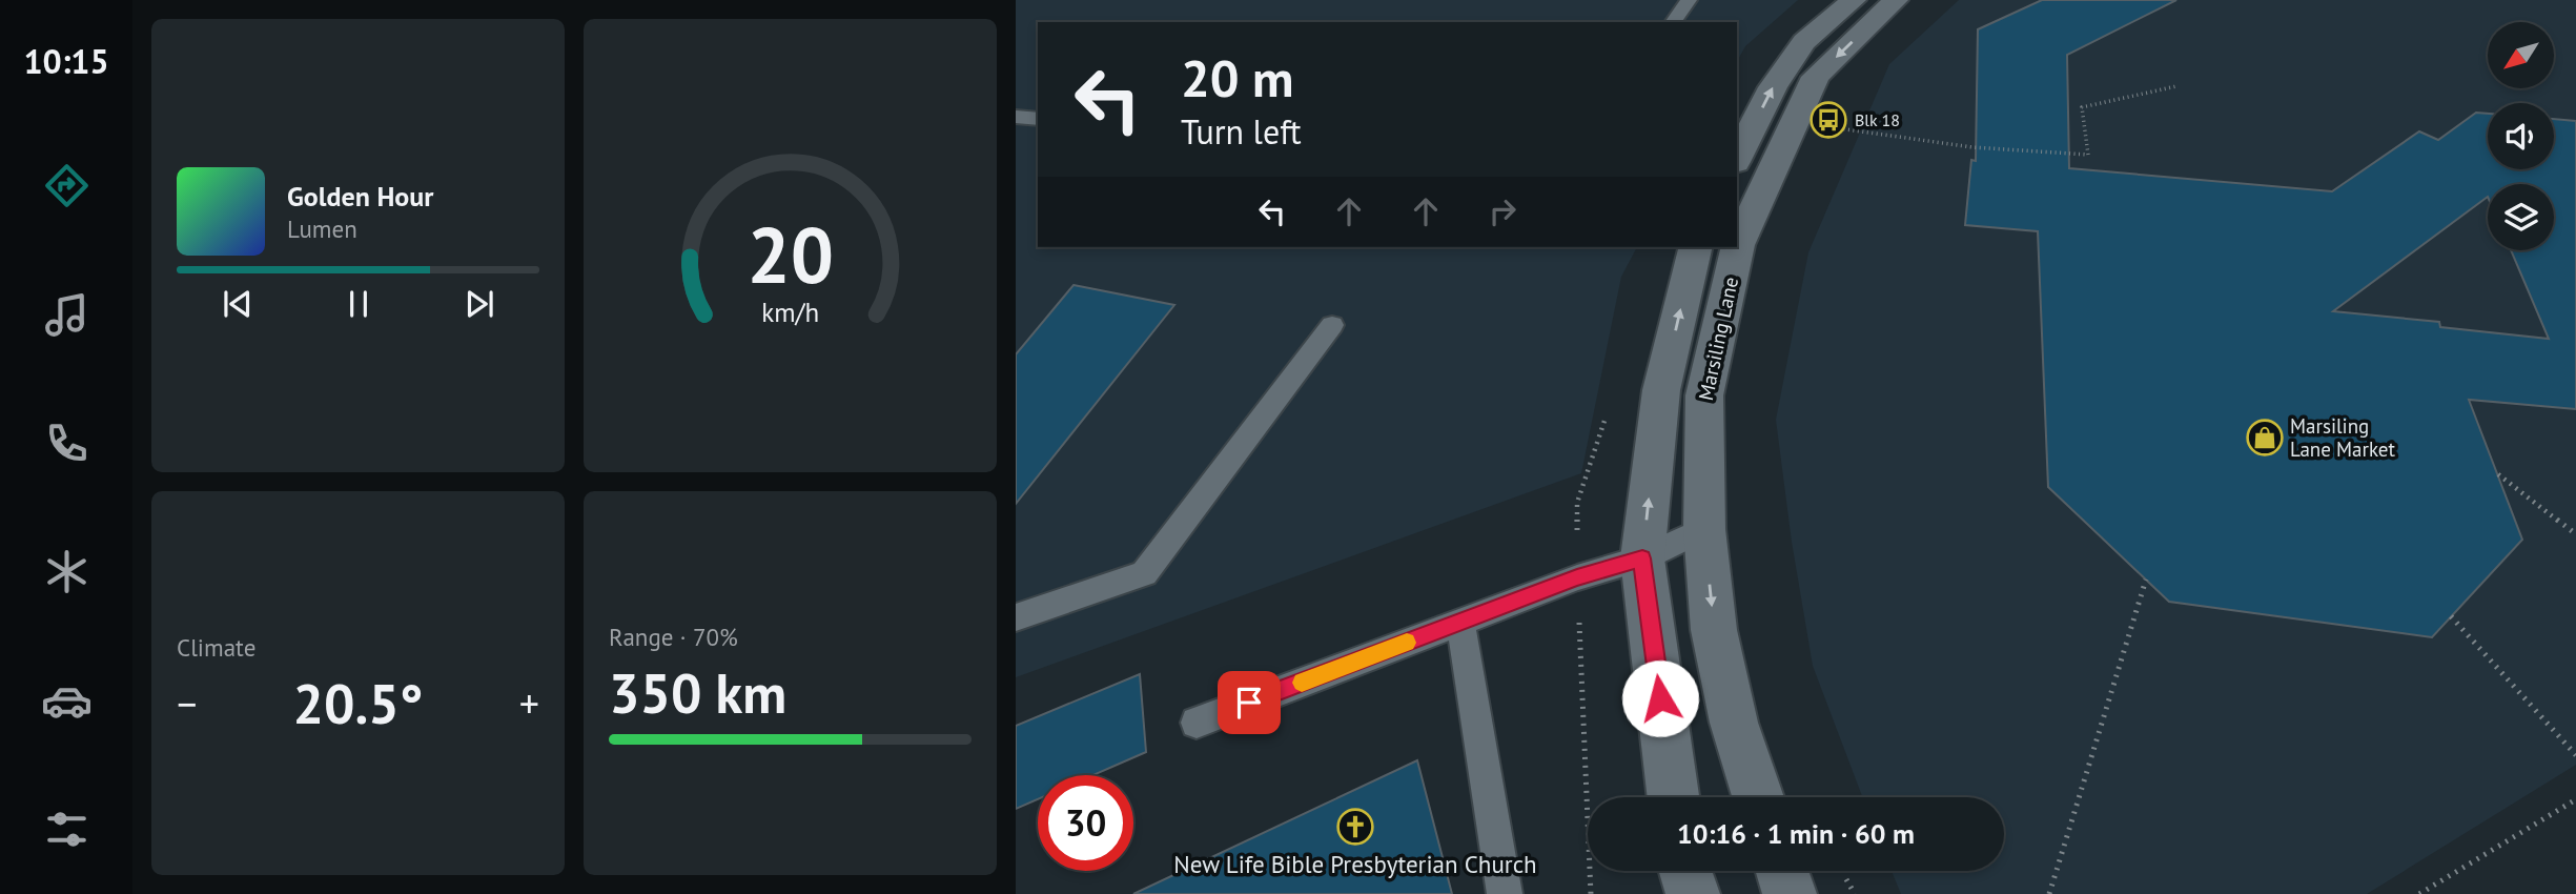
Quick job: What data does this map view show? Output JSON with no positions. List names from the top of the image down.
{
  "streets": {
    "street": ["Marsiling Lane"]
  },
  "places": {
    "bus stop": ["Blk 18"],
    "shop": ["Marsiling Lane Market"],
    "church": ["New Life Bible Presbyterian Church"]
  },
  "north": "bottom left",
  "page": {
    "tabs": "10:15",
    "turn": ["20 m", "Turn left"],
    "song": ["Golden Hour", "Lumen"],
    "tile": [
      "Climate",
      ["Range · 70%", "350 km"]
    ],
    "heat": ["−", "20.5°", "+"],
    "limit": "30",
    "trip": "10:16 · 1 min · 60 m",
    "gauge": ["20", "km/h"]
  }
}
